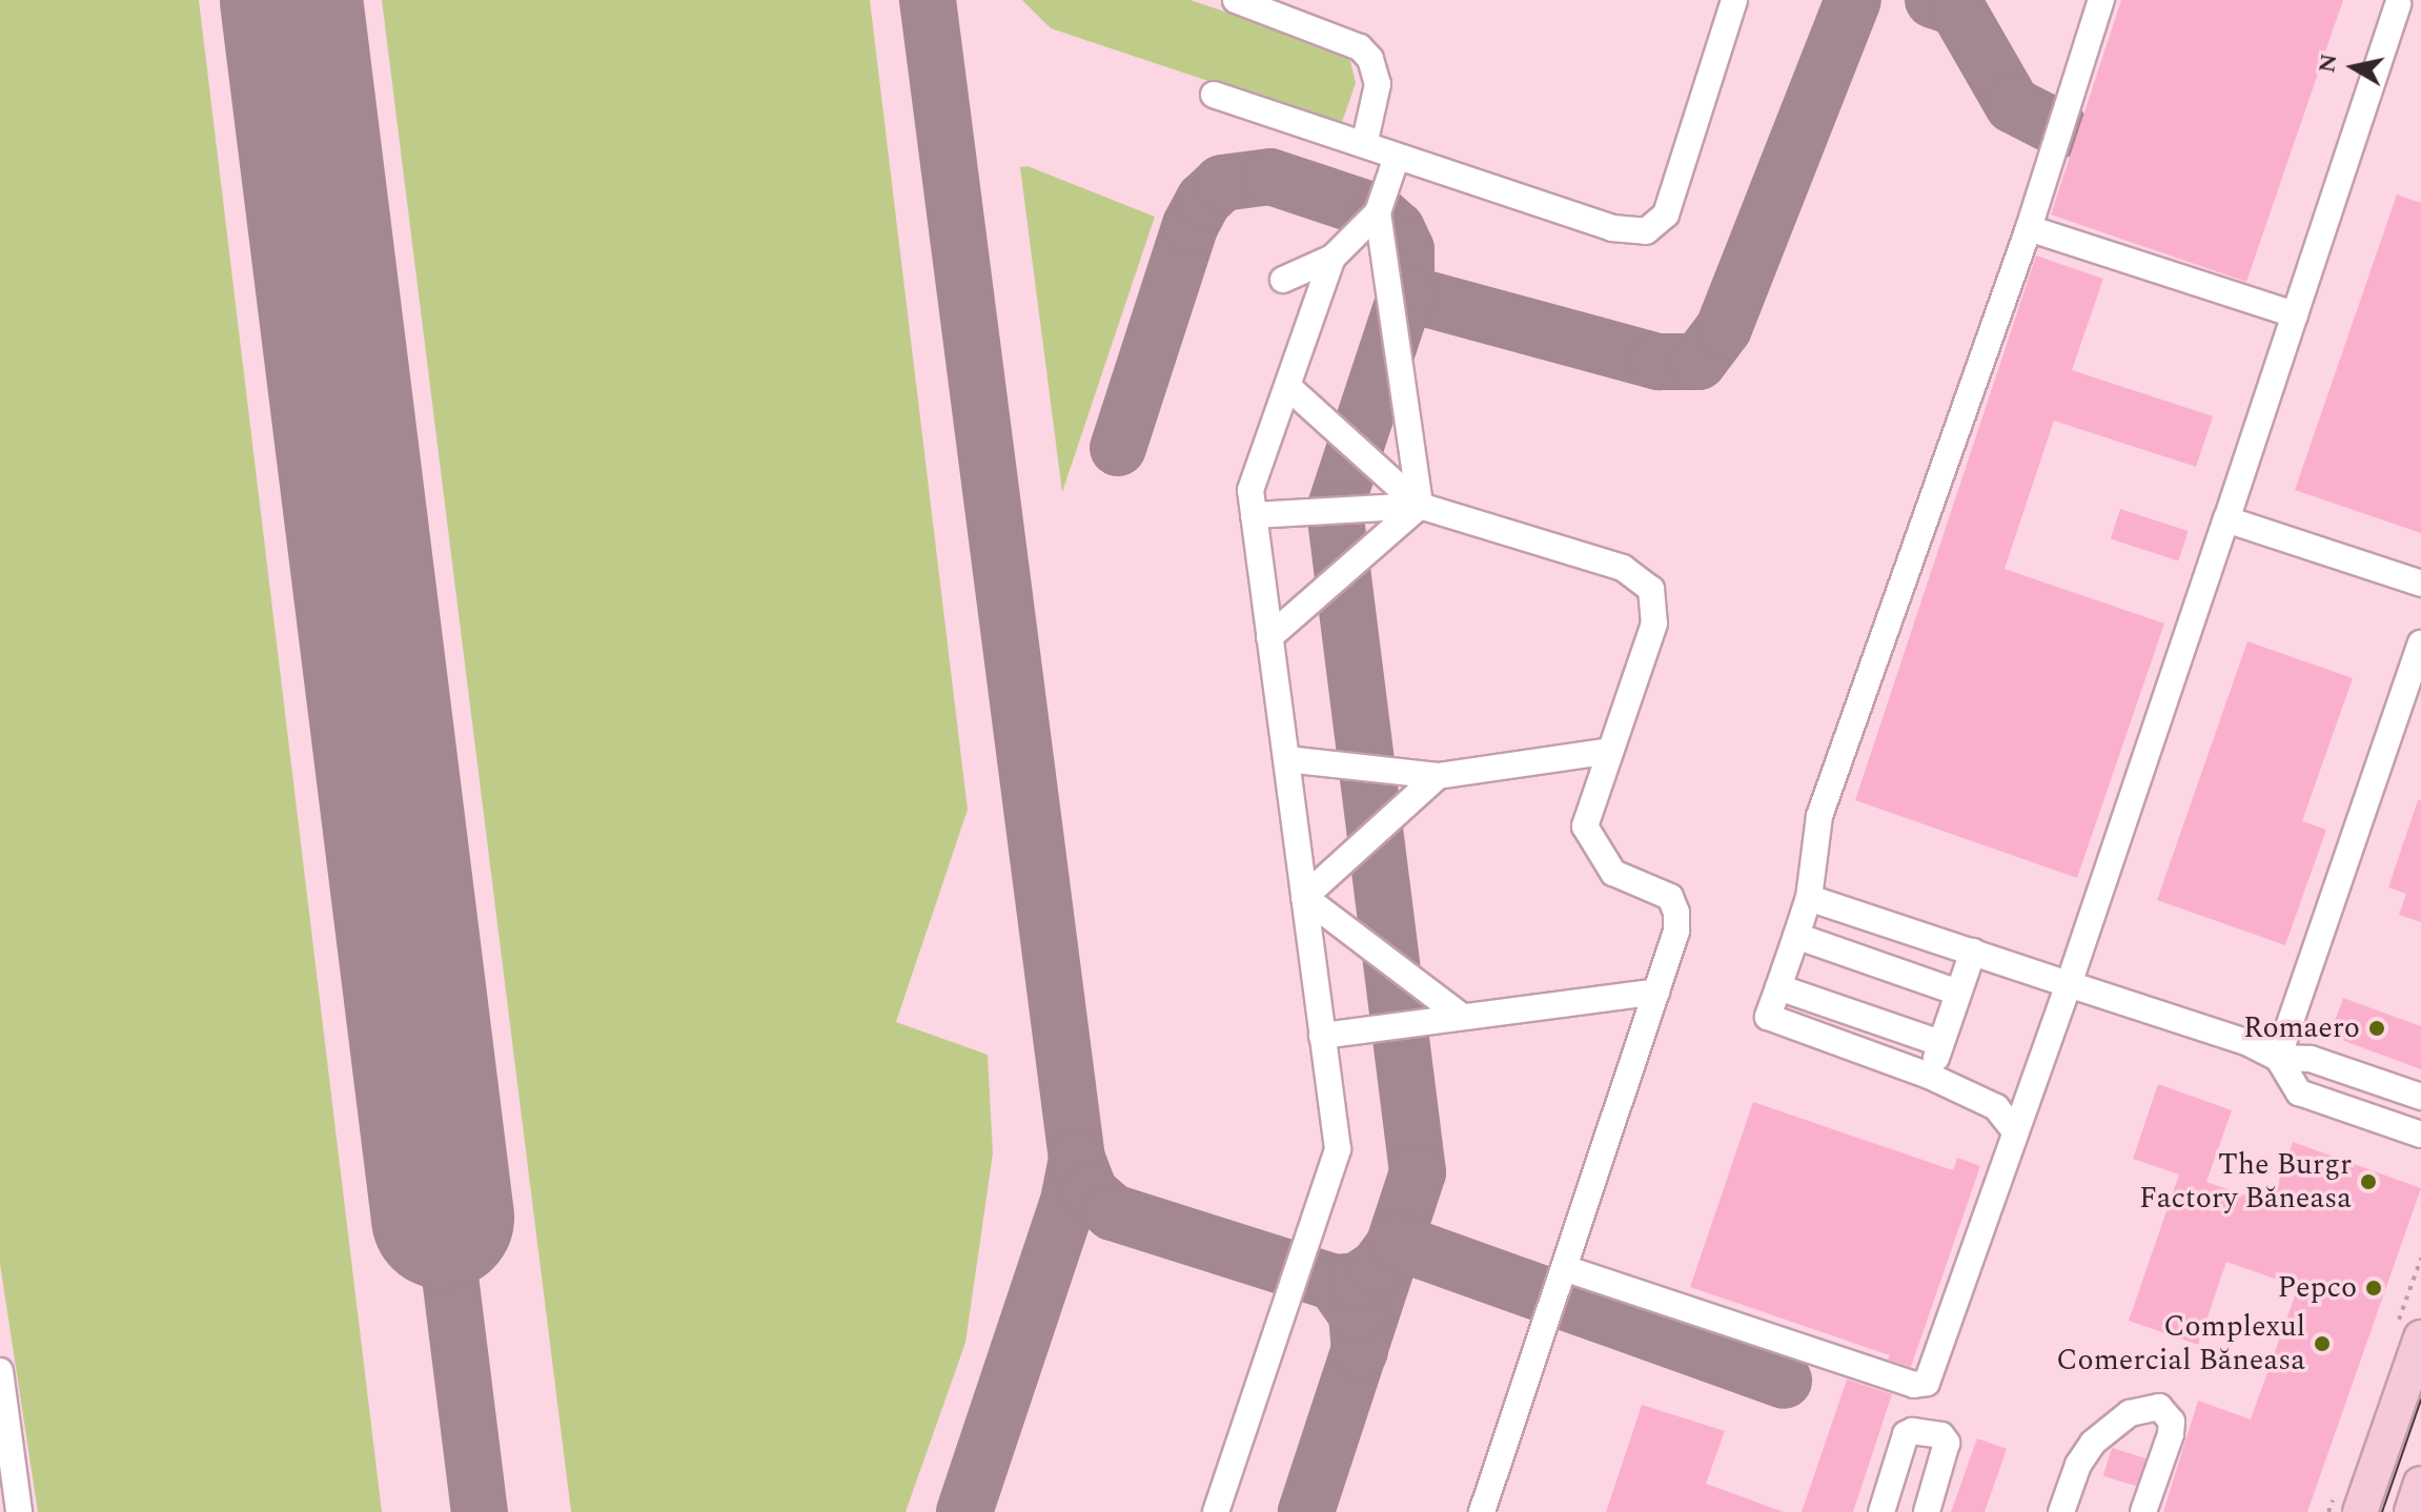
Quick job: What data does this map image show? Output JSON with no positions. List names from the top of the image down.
{
  "places": [
    "Romaero",
    "The Burgr Factory Băneasa",
    "Pepco",
    "Complexul Comercial Băneasa"
  ],
  "north": "left"
}
